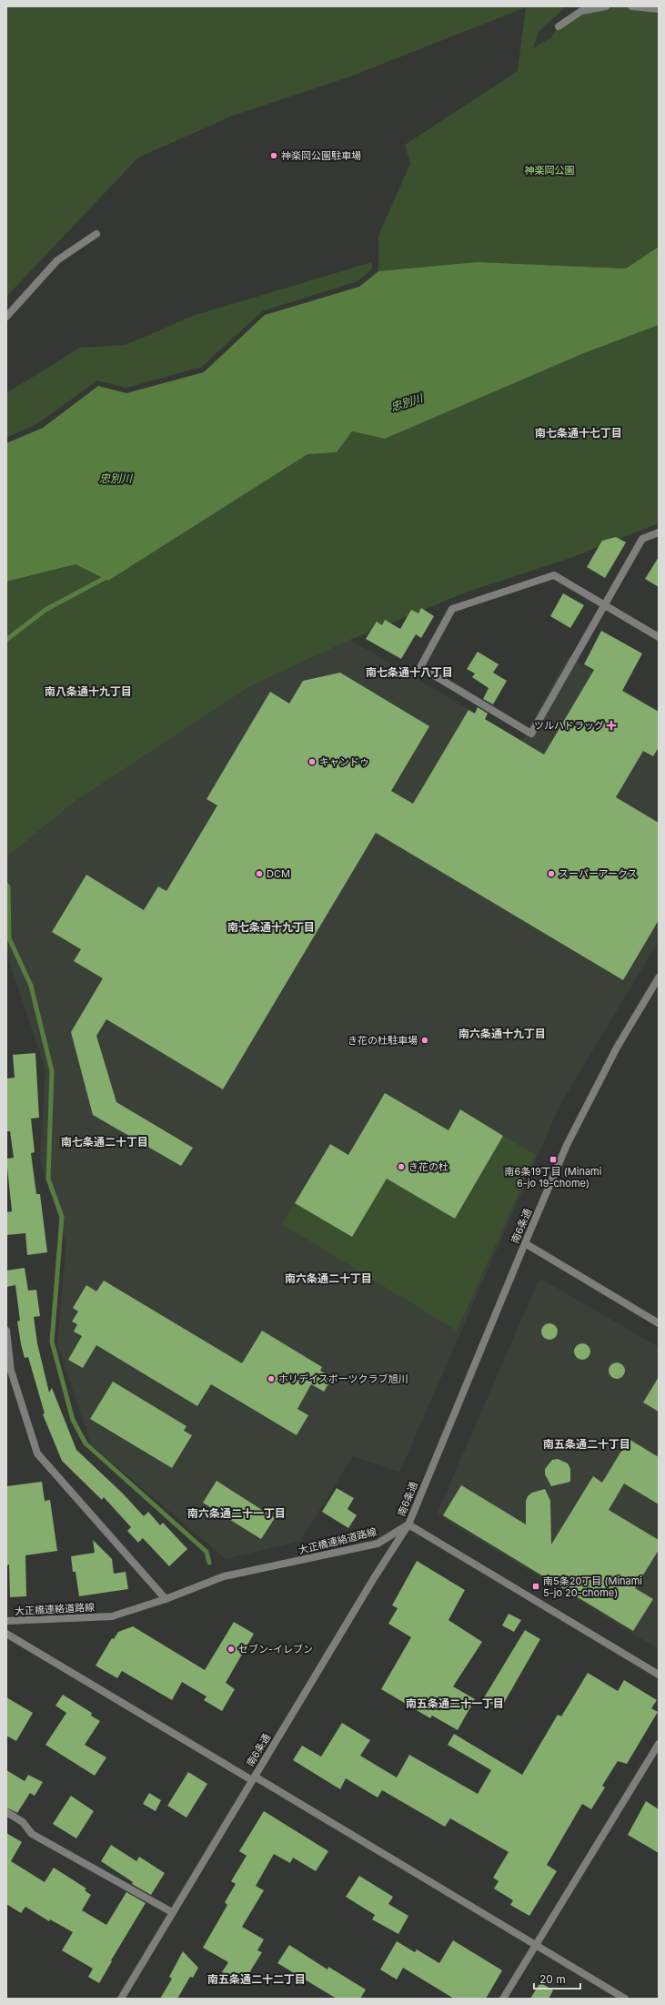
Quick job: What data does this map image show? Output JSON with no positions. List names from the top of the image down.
{
  "streets": {
    "street": ["南6条通", "大正橋連絡道路線"]
  },
  "crossings": [
    ["南6条通", "大正橋連絡道路線"]
  ],
  "districts": [
    "南七条通十七丁目",
    "南七条通十八丁目",
    "南八条通十九丁目",
    "南七条通十九丁目",
    "南六条通十九丁目",
    "南七条通二十丁目",
    "南六条通二十丁目",
    "南五条通二十丁目",
    "南六条通二十一丁目",
    "南五条通二十一丁目",
    "南五条通二十二丁目"
  ],
  "water": ["忠別川"],
  "parks": ["神楽岡公園"],
  "places": {
    "other": [
      "神楽岡公園駐車場",
      "キャンドゥ",
      "DCM",
      "スーパーアークス",
      "き花の杜駐車場",
      "き花の杜",
      "ホリデイスポーツクラブ旭川",
      "セブン-イレブン"
    ],
    "health": ["ツルハドラッグ"],
    "transit": ["南6条19丁目 (Minami 6-jo 19-chome)", "南5条20丁目 (Minami 5-jo 20-chome)"]
  },
  "scale_bar": "20 m"
}
